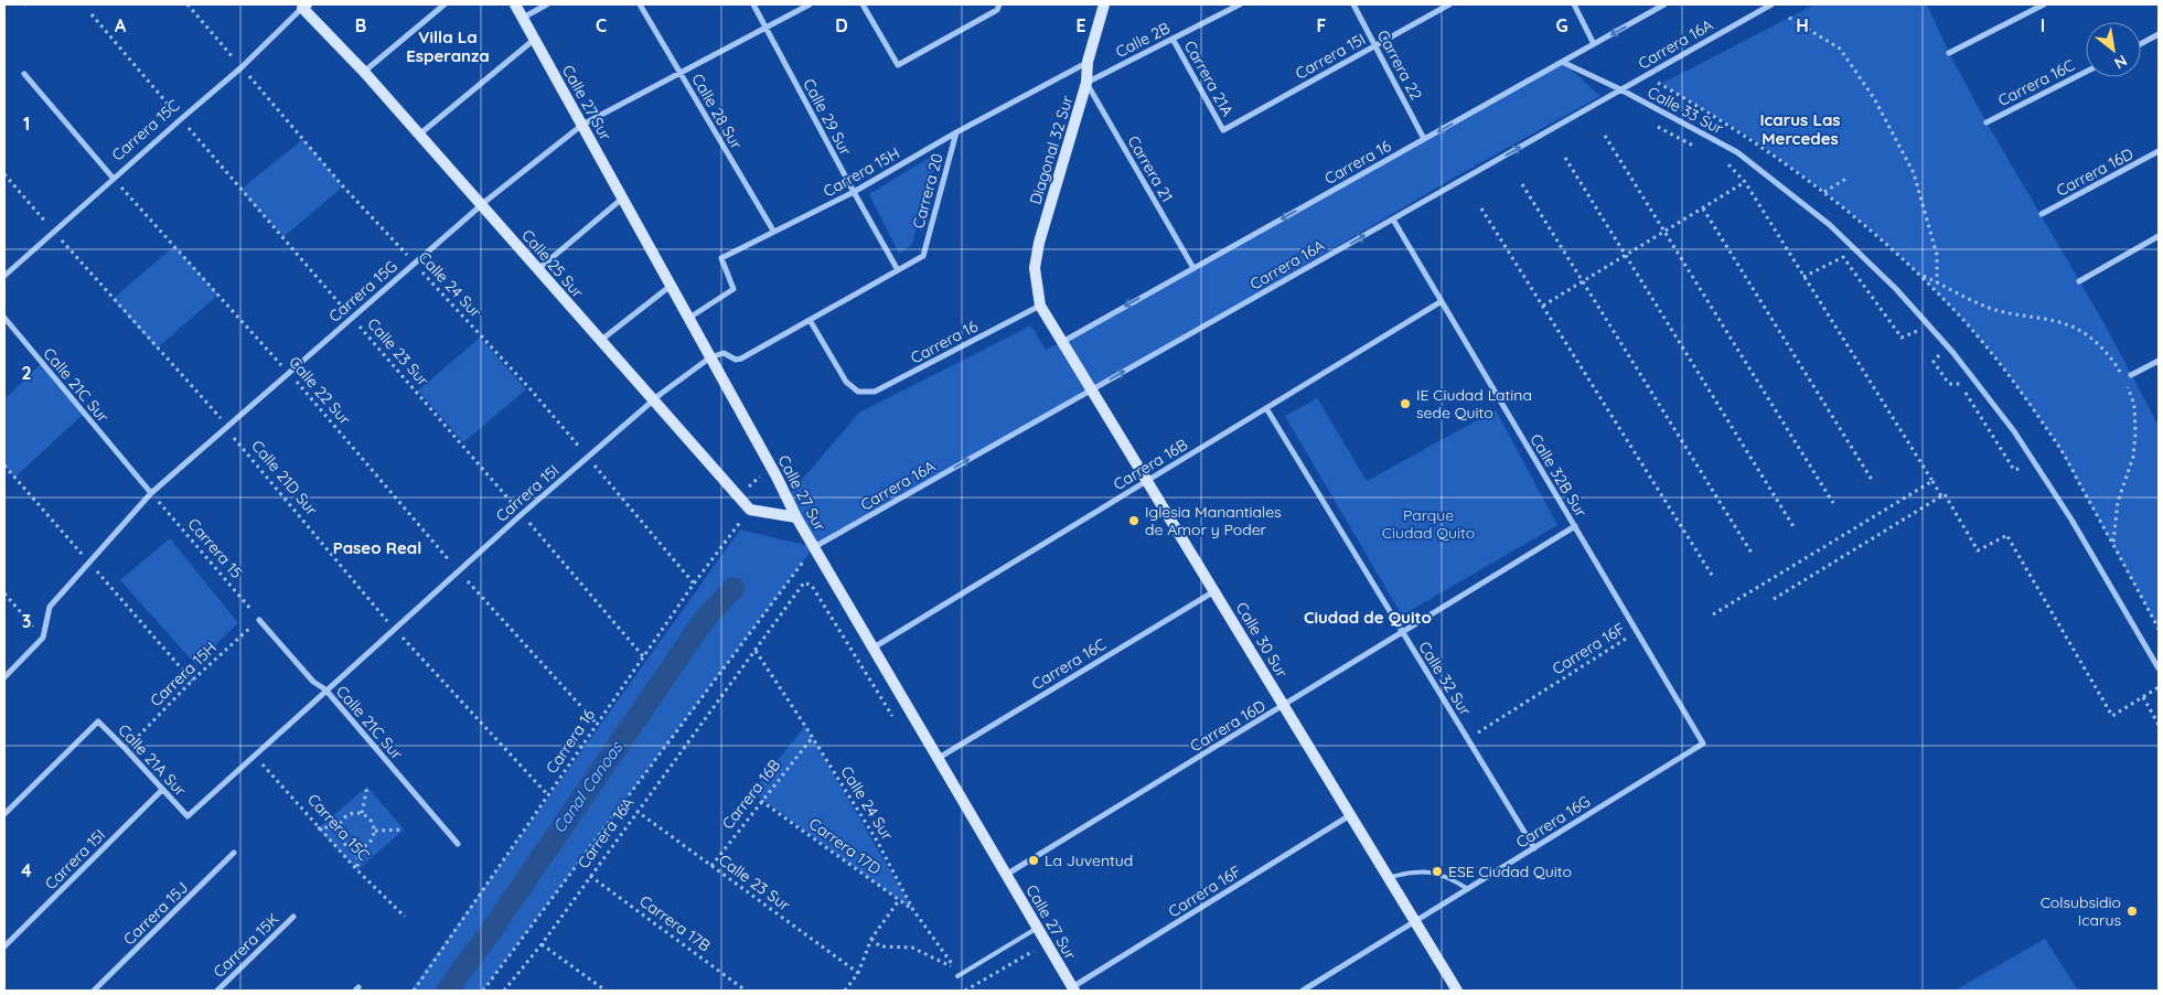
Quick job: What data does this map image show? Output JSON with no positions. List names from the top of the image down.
{
  "streets": {
    "street": [
      "Calle 2B",
      "Carrera 16A",
      "Carrera 15I",
      "Carrera 22",
      "Carrera 21A",
      "Carrera 16C",
      "Calle 27 Sur",
      "Calle 33 Sur",
      "Calle 28 Sur",
      "Calle 29 Sur",
      "Carrera 15C",
      "Diagonal 32 Sur",
      "Carrera 16",
      "Carrera 21",
      "Carrera 15H",
      "Carrera 16D",
      "Carrera 20",
      "Calle 25 Sur",
      "Carrera 15G",
      "Calle 21C Sur",
      "Carrera 16B",
      "Calle 32B Sur",
      "Calle 30 Sur",
      "Carrera 16F",
      "Calle 32 Sur",
      "Calle 21A Sur",
      "Carrera 16G",
      "Carrera 15J",
      "Carrera 15K"
    ],
    "path": [
      "Calle 24 Sur",
      "Calle 23 Sur",
      "Calle 22 Sur",
      "Calle 21D Sur",
      "Carrera 15",
      "Carrera 17D",
      "Carrera 17B"
    ]
  },
  "crossings": [
    ["Calle 2B", "Carrera 21A"],
    ["Calle 2B", "Diagonal 32 Sur"],
    ["Calle 2B", "Carrera 21"],
    ["Carrera 16A", "Calle 27 Sur"],
    ["Carrera 16A", "Calle 33 Sur"],
    ["Carrera 16A", "Calle 24 Sur"],
    ["Carrera 16A", "Calle 23 Sur"],
    ["Carrera 16A", "Calle 32B Sur"],
    ["Carrera 16A", "Calle 30 Sur"],
    ["Carrera 16A", "Carrera 17B"],
    ["Carrera 15I", "Carrera 22"],
    ["Carrera 15I", "Carrera 21A"],
    ["Carrera 15I", "Calle 27 Sur"],
    ["Carrera 15I", "Carrera 15C"],
    ["Carrera 15I", "Calle 25 Sur"],
    ["Carrera 15I", "Calle 24 Sur"],
    ["Carrera 15I", "Calle 23 Sur"],
    ["Carrera 15I", "Calle 21C Sur"],
    ["Carrera 15I", "Calle 22 Sur"],
    ["Carrera 15I", "Calle 21D Sur"],
    ["Carrera 15I", "Calle 21A Sur"],
    ["Carrera 22", "Carrera 16"],
    ["Carrera 16C", "Calle 27 Sur"],
    ["Carrera 16C", "Calle 30 Sur"],
    ["Calle 27 Sur", "Carrera 15H"],
    ["Calle 27 Sur", "Carrera 16D"],
    ["Calle 27 Sur", "Carrera 15G"],
    ["Calle 27 Sur", "Carrera 16B"],
    ["Calle 27 Sur", "Carrera 16F"],
    ["Calle 33 Sur", "Carrera 16"],
    ["Calle 28 Sur", "Carrera 15H"],
    ["Calle 28 Sur", "Carrera 15G"],
    ["Calle 29 Sur", "Carrera 15H"],
    ["Calle 29 Sur", "Carrera 20"],
    ["Calle 29 Sur", "Carrera 15G"],
    ["Carrera 15C", "Calle 25 Sur"],
    ["Carrera 15C", "Calle 24 Sur"],
    ["Carrera 15C", "Calle 23 Sur"],
    ["Carrera 15C", "Calle 22 Sur"],
    ["Carrera 15C", "Calle 21D Sur"],
    ["Diagonal 32 Sur", "Carrera 16"],
    ["Diagonal 32 Sur", "Carrera 21"],
    ["Diagonal 32 Sur", "Carrera 15H"],
    ["Diagonal 32 Sur", "Calle 30 Sur"],
    ["Carrera 16", "Carrera 21"],
    ["Carrera 16", "Calle 25 Sur"],
    ["Carrera 16", "Calle 24 Sur"],
    ["Carrera 16", "Calle 23 Sur"],
    ["Carrera 16", "Calle 22 Sur"],
    ["Carrera 16", "Calle 21D Sur"],
    ["Carrera 16", "Calle 30 Sur"],
    ["Carrera 15H", "Carrera 20"],
    ["Carrera 15H", "Calle 21C Sur"],
    ["Carrera 15H", "Carrera 15"],
    ["Carrera 15H", "Calle 21A Sur"],
    ["Carrera 16D", "Calle 32B Sur"],
    ["Carrera 16D", "Calle 30 Sur"],
    ["Carrera 16D", "Calle 32 Sur"],
    ["Calle 25 Sur", "Carrera 15G"],
    ["Calle 24 Sur", "Carrera 15G"],
    ["Calle 24 Sur", "Carrera 16B"],
    ["Calle 24 Sur", "Carrera 17D"],
    ["Carrera 15G", "Calle 23 Sur"],
    ["Carrera 15G", "Calle 21C Sur"],
    ["Carrera 15G", "Calle 22 Sur"],
    ["Carrera 15G", "Calle 21D Sur"],
    ["Carrera 15G", "Carrera 15"],
    ["Calle 23 Sur", "Carrera 16B"],
    ["Calle 21C Sur", "Carrera 15"],
    ["Carrera 16B", "Calle 32B Sur"],
    ["Carrera 16B", "Calle 30 Sur"],
    ["Carrera 16B", "Calle 32 Sur"],
    ["Carrera 16B", "Carrera 17D"],
    ["Calle 32B Sur", "Carrera 16F"],
    ["Calle 32B Sur", "Carrera 16G"],
    ["Calle 30 Sur", "Carrera 16F"],
    ["Calle 30 Sur", "Carrera 16G"],
    ["Carrera 16F", "Calle 32 Sur"],
    ["Calle 32 Sur", "Carrera 16G"]
  ],
  "one_way": ["Carrera 16A", "Carrera 16"],
  "districts": [
    "Villa La Esperanza",
    "Icarus Las Mercedes",
    "Paseo Real",
    "Ciudad de Quito"
  ],
  "water": ["Canal Canoas"],
  "parks": ["Parque Ciudad Quito"],
  "places": [
    "IE Ciudad Latina sede Quito",
    "Iglesia Manantiales de Amor y Poder",
    "La Juventud",
    "ESE Ciudad Quito",
    "Colsubsidio Icarus"
  ],
  "north": "bottom right",
  "grid": {
    "columns": [
      "A",
      "B",
      "C",
      "D",
      "E",
      "F",
      "G",
      "H",
      "I"
    ],
    "rows": [
      "1",
      "2",
      "3",
      "4"
    ]
  }
}
